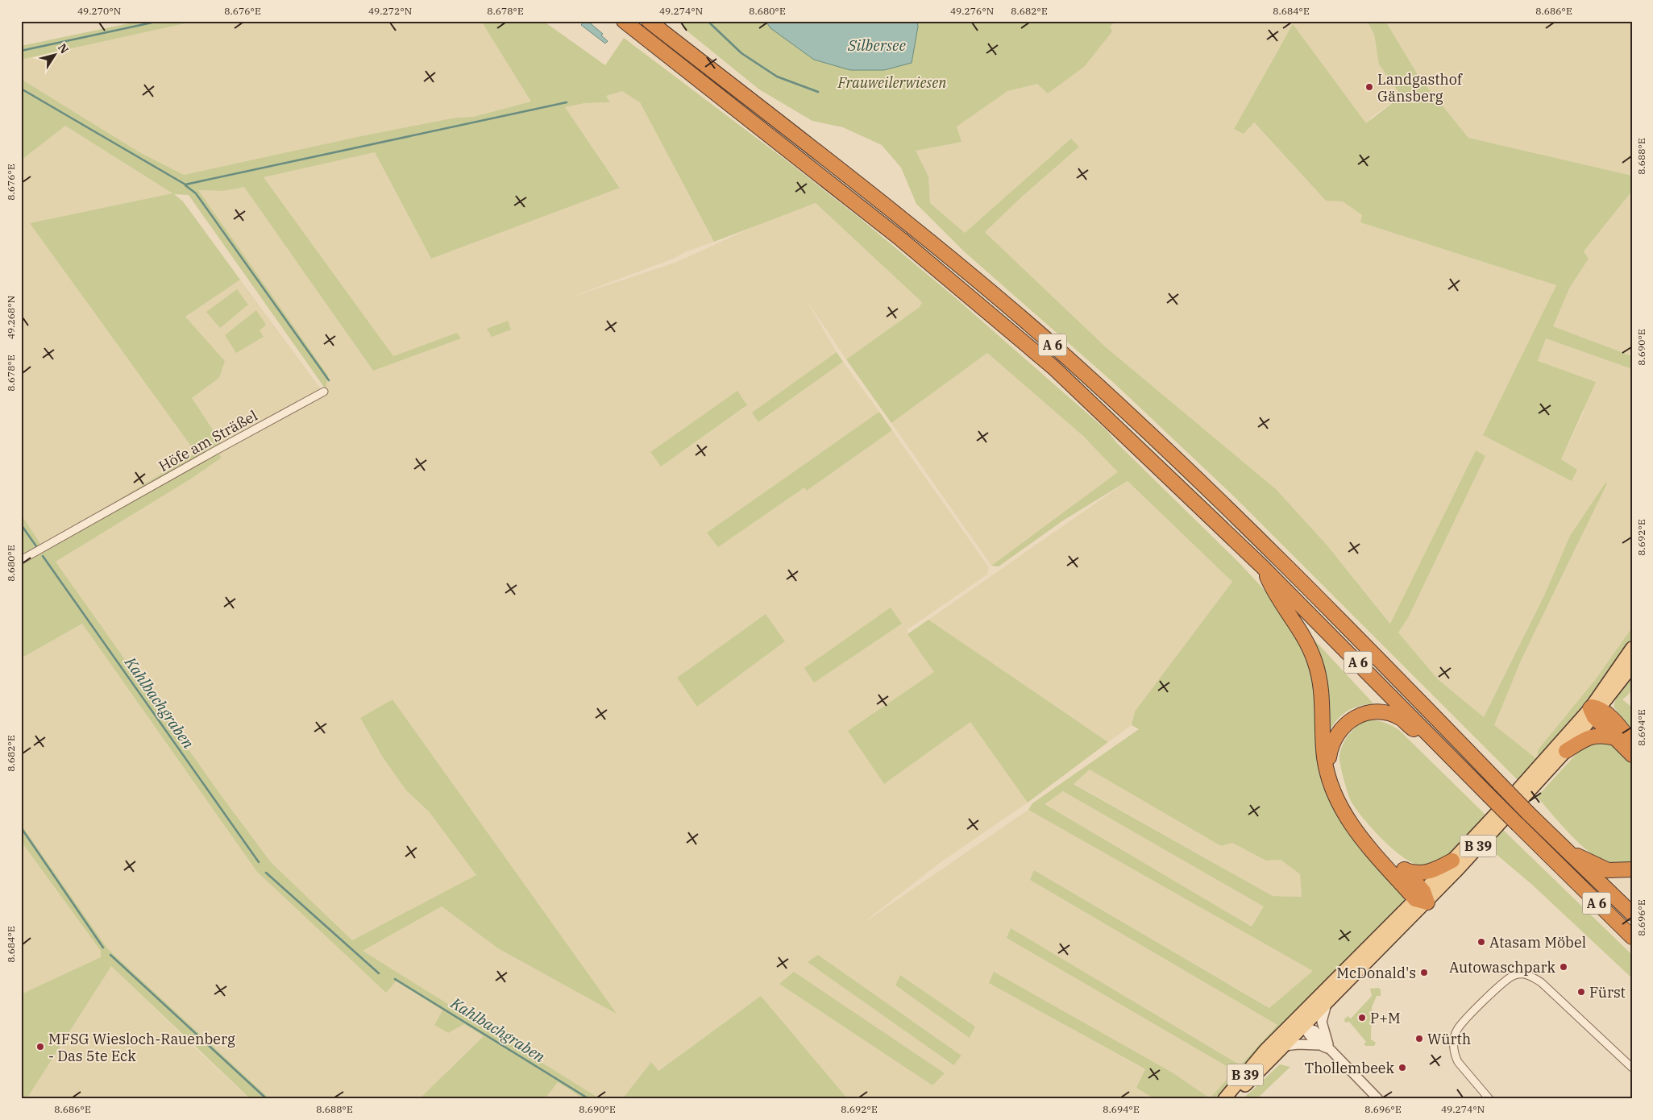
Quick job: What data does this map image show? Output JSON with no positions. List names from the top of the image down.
{
  "streets": {
    "highway": ["A 6"],
    "main road": ["B 39"],
    "street": ["Höfe am Sträßel"]
  },
  "water": ["Silbersee", "Kahlbachgraben"],
  "parks": ["Frauweilerwiesen"],
  "places": [
    "Landgasthof Gänsberg",
    "Atasam Möbel",
    "Autowaschpark",
    "McDonald's",
    "Fürst",
    "P+M",
    "Würth",
    "MFSG Wiesloch-Rauenberg - Das 5te Eck",
    "Thollembeek"
  ],
  "north": "top right",
  "coordinates": [
    "49.270°N",
    "8.676°E",
    "49.272°N",
    "8.678°E",
    "49.274°N",
    "8.680°E",
    "49.276°N",
    "8.682°E",
    "8.684°E",
    "8.686°E",
    "8.688°E",
    "49.268°N",
    "8.690°E",
    "8.692°E",
    "8.694°E",
    "8.696°E"
  ]
}
